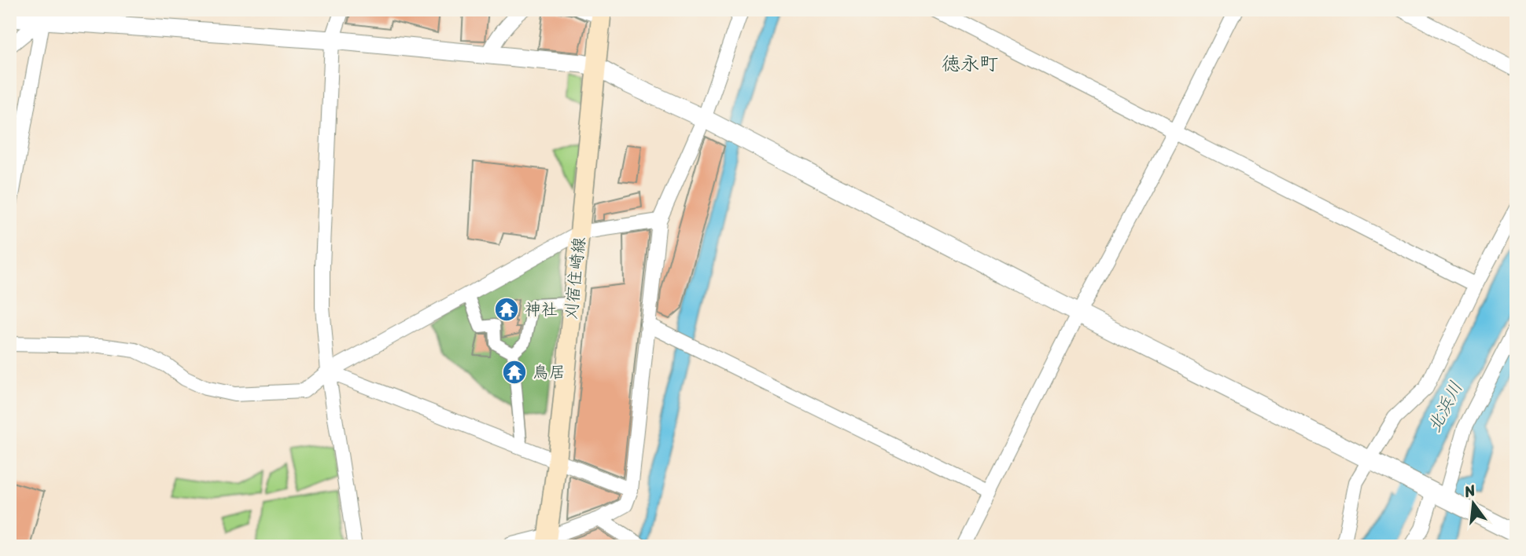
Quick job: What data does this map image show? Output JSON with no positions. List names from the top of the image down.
{
  "streets": {
    "main road": ["刈宿住崎線"]
  },
  "districts": ["徳永町"],
  "water": ["北浜川"],
  "places": {
    "temple": ["神社", "鳥居"]
  },
  "north": "top"
}
